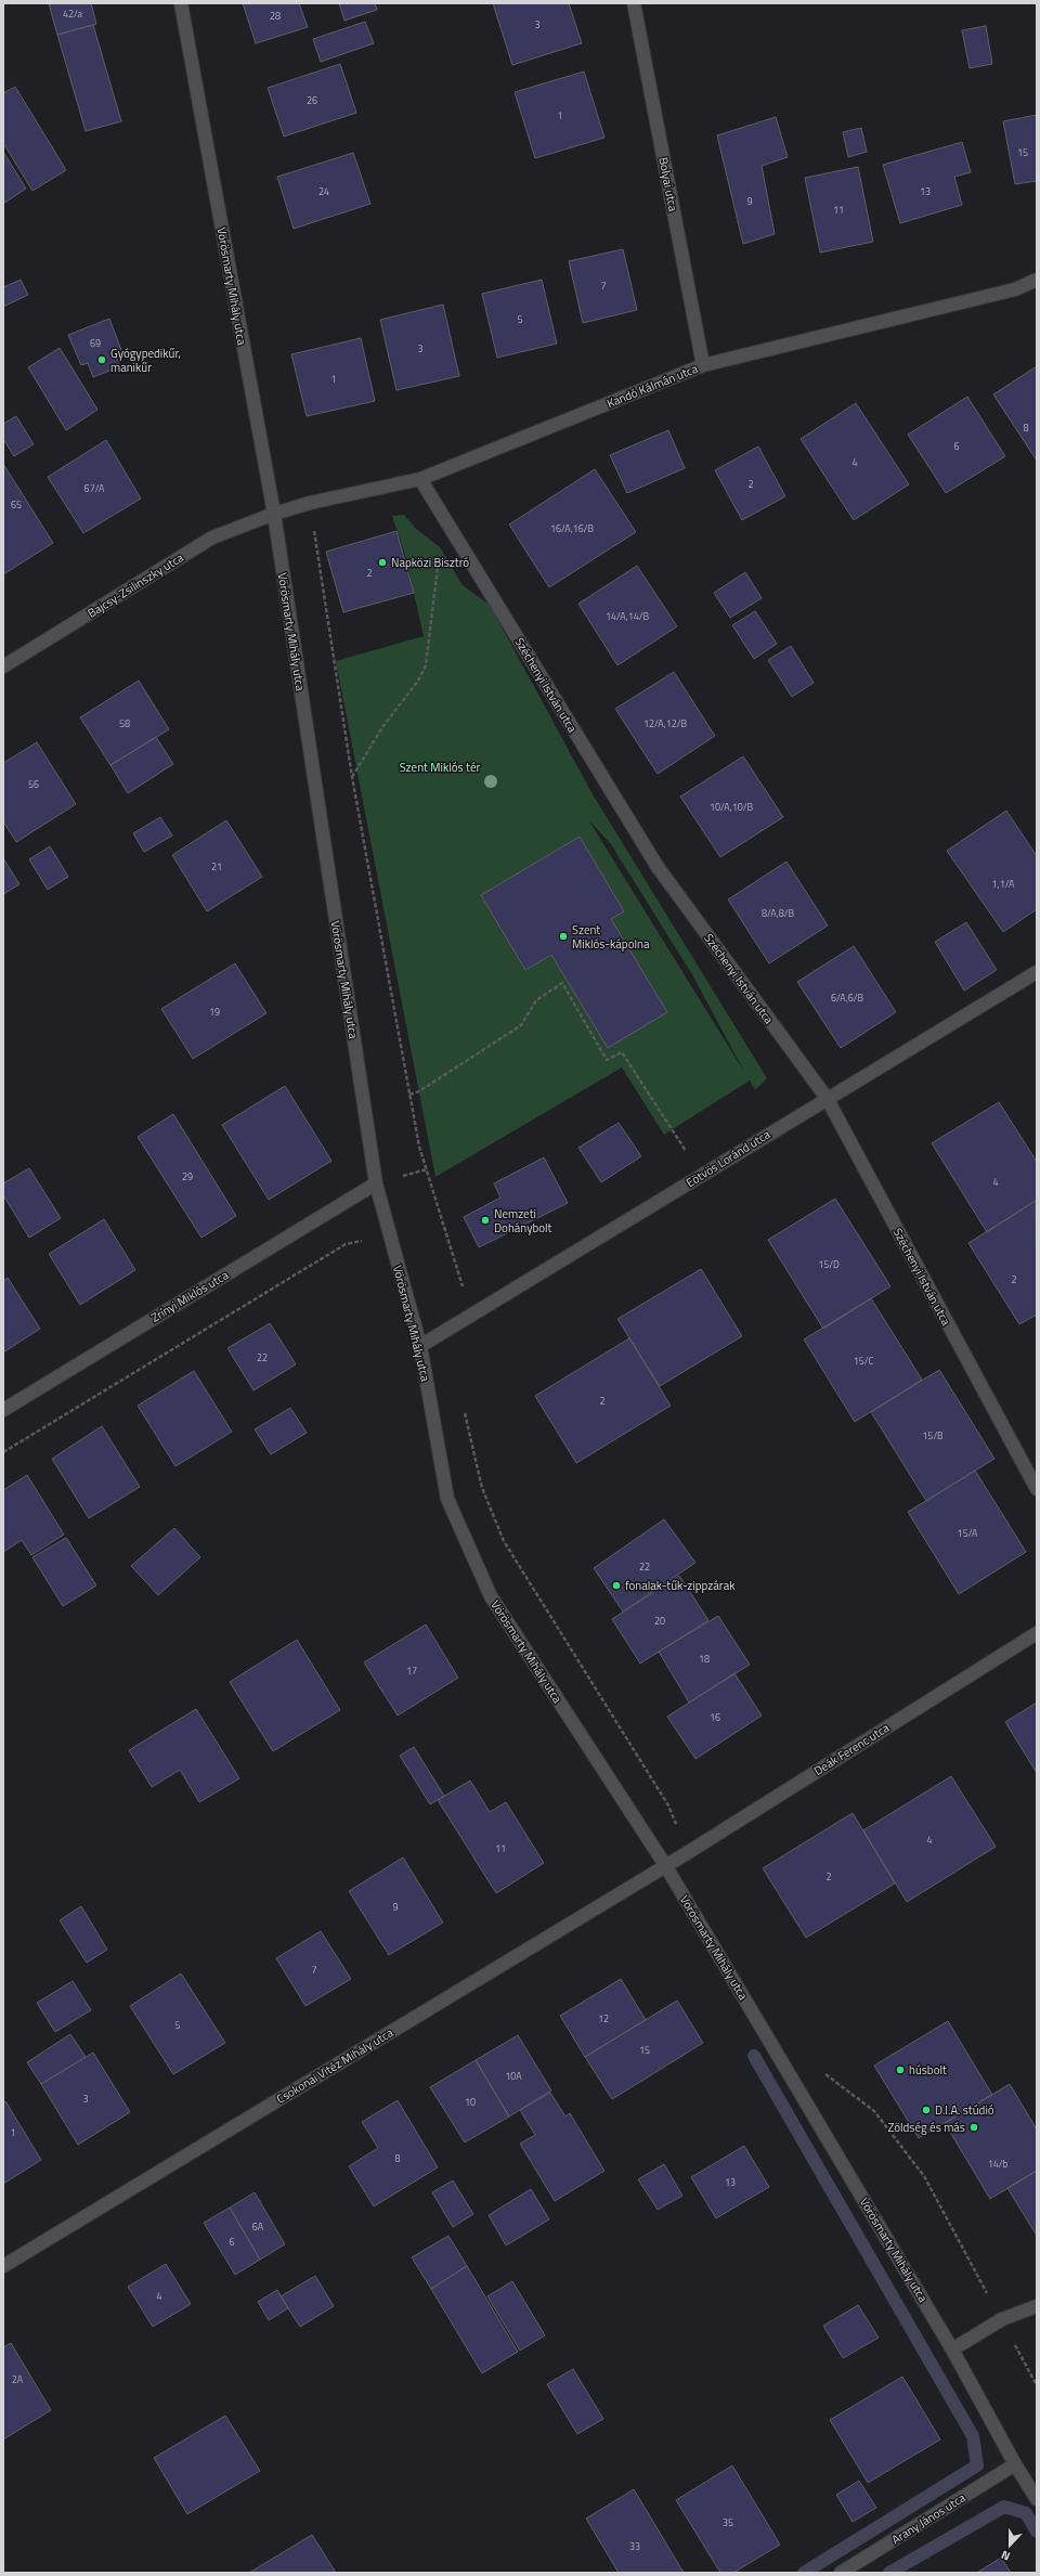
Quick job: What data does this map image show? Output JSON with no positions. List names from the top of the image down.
{
  "streets": {
    "street": [
      "Bolyai utca",
      "Vörösmarty Mihály utca",
      "Kandó Kálmán utca",
      "Bajcsy-Zsilinszky utca",
      "Széchenyi István utca",
      "Eötvös Loránd utca",
      "Zrínyi Miklós utca",
      "Deák Ferenc utca",
      "Csokonai Vitéz Mihály utca",
      "Arany János utca"
    ]
  },
  "crossings": [
    ["Bolyai utca", "Kandó Kálmán utca"],
    ["Vörösmarty Mihály utca", "Kandó Kálmán utca"],
    ["Vörösmarty Mihály utca", "Bajcsy-Zsilinszky utca"],
    ["Vörösmarty Mihály utca", "Eötvös Loránd utca"],
    ["Vörösmarty Mihály utca", "Zrínyi Miklós utca"],
    ["Vörösmarty Mihály utca", "Deák Ferenc utca"],
    ["Vörösmarty Mihály utca", "Csokonai Vitéz Mihály utca"],
    ["Vörösmarty Mihály utca", "Arany János utca"],
    ["Kandó Kálmán utca", "Bajcsy-Zsilinszky utca"],
    ["Kandó Kálmán utca", "Széchenyi István utca"],
    ["Széchenyi István utca", "Eötvös Loránd utca"],
    ["Deák Ferenc utca", "Csokonai Vitéz Mihály utca"]
  ],
  "parks": ["Szent Miklós tér"],
  "places": [
    "Gyógypedikűr, manikűr",
    "Napközi Bisztró",
    "Szent Miklós-kápolna",
    "Nemzeti Dohánybolt",
    "fonalak-tűk-zippzárak",
    "húsbolt",
    "D.I.A. stúdió",
    "Zöldség és más"
  ],
  "house_numbers": [
    "42/a",
    "28",
    "3",
    "26",
    "1",
    "15",
    "24",
    "13",
    "9",
    "11",
    "7",
    "5",
    "69",
    "3",
    "1",
    "8",
    "6",
    "4",
    "2",
    "67/A",
    "65",
    "16/A,16/B",
    "2",
    "14/A,14/B",
    "58",
    "12/A,12/B",
    "56",
    "10/A,10/B",
    "21",
    "1,1/A",
    "8/A,8/B",
    "6/A,6/B",
    "19",
    "29",
    "4",
    "15/D",
    "2",
    "22",
    "15/C",
    "2",
    "15/B",
    "15/A",
    "22",
    "20",
    "18",
    "17",
    "16",
    "4",
    "11",
    "2",
    "9",
    "7",
    "12",
    "5",
    "15",
    "10A",
    "3",
    "10",
    "1",
    "8",
    "14/b",
    "13",
    "6A",
    "6",
    "4",
    "2A",
    "35",
    "33"
  ],
  "north": "bottom"
}
